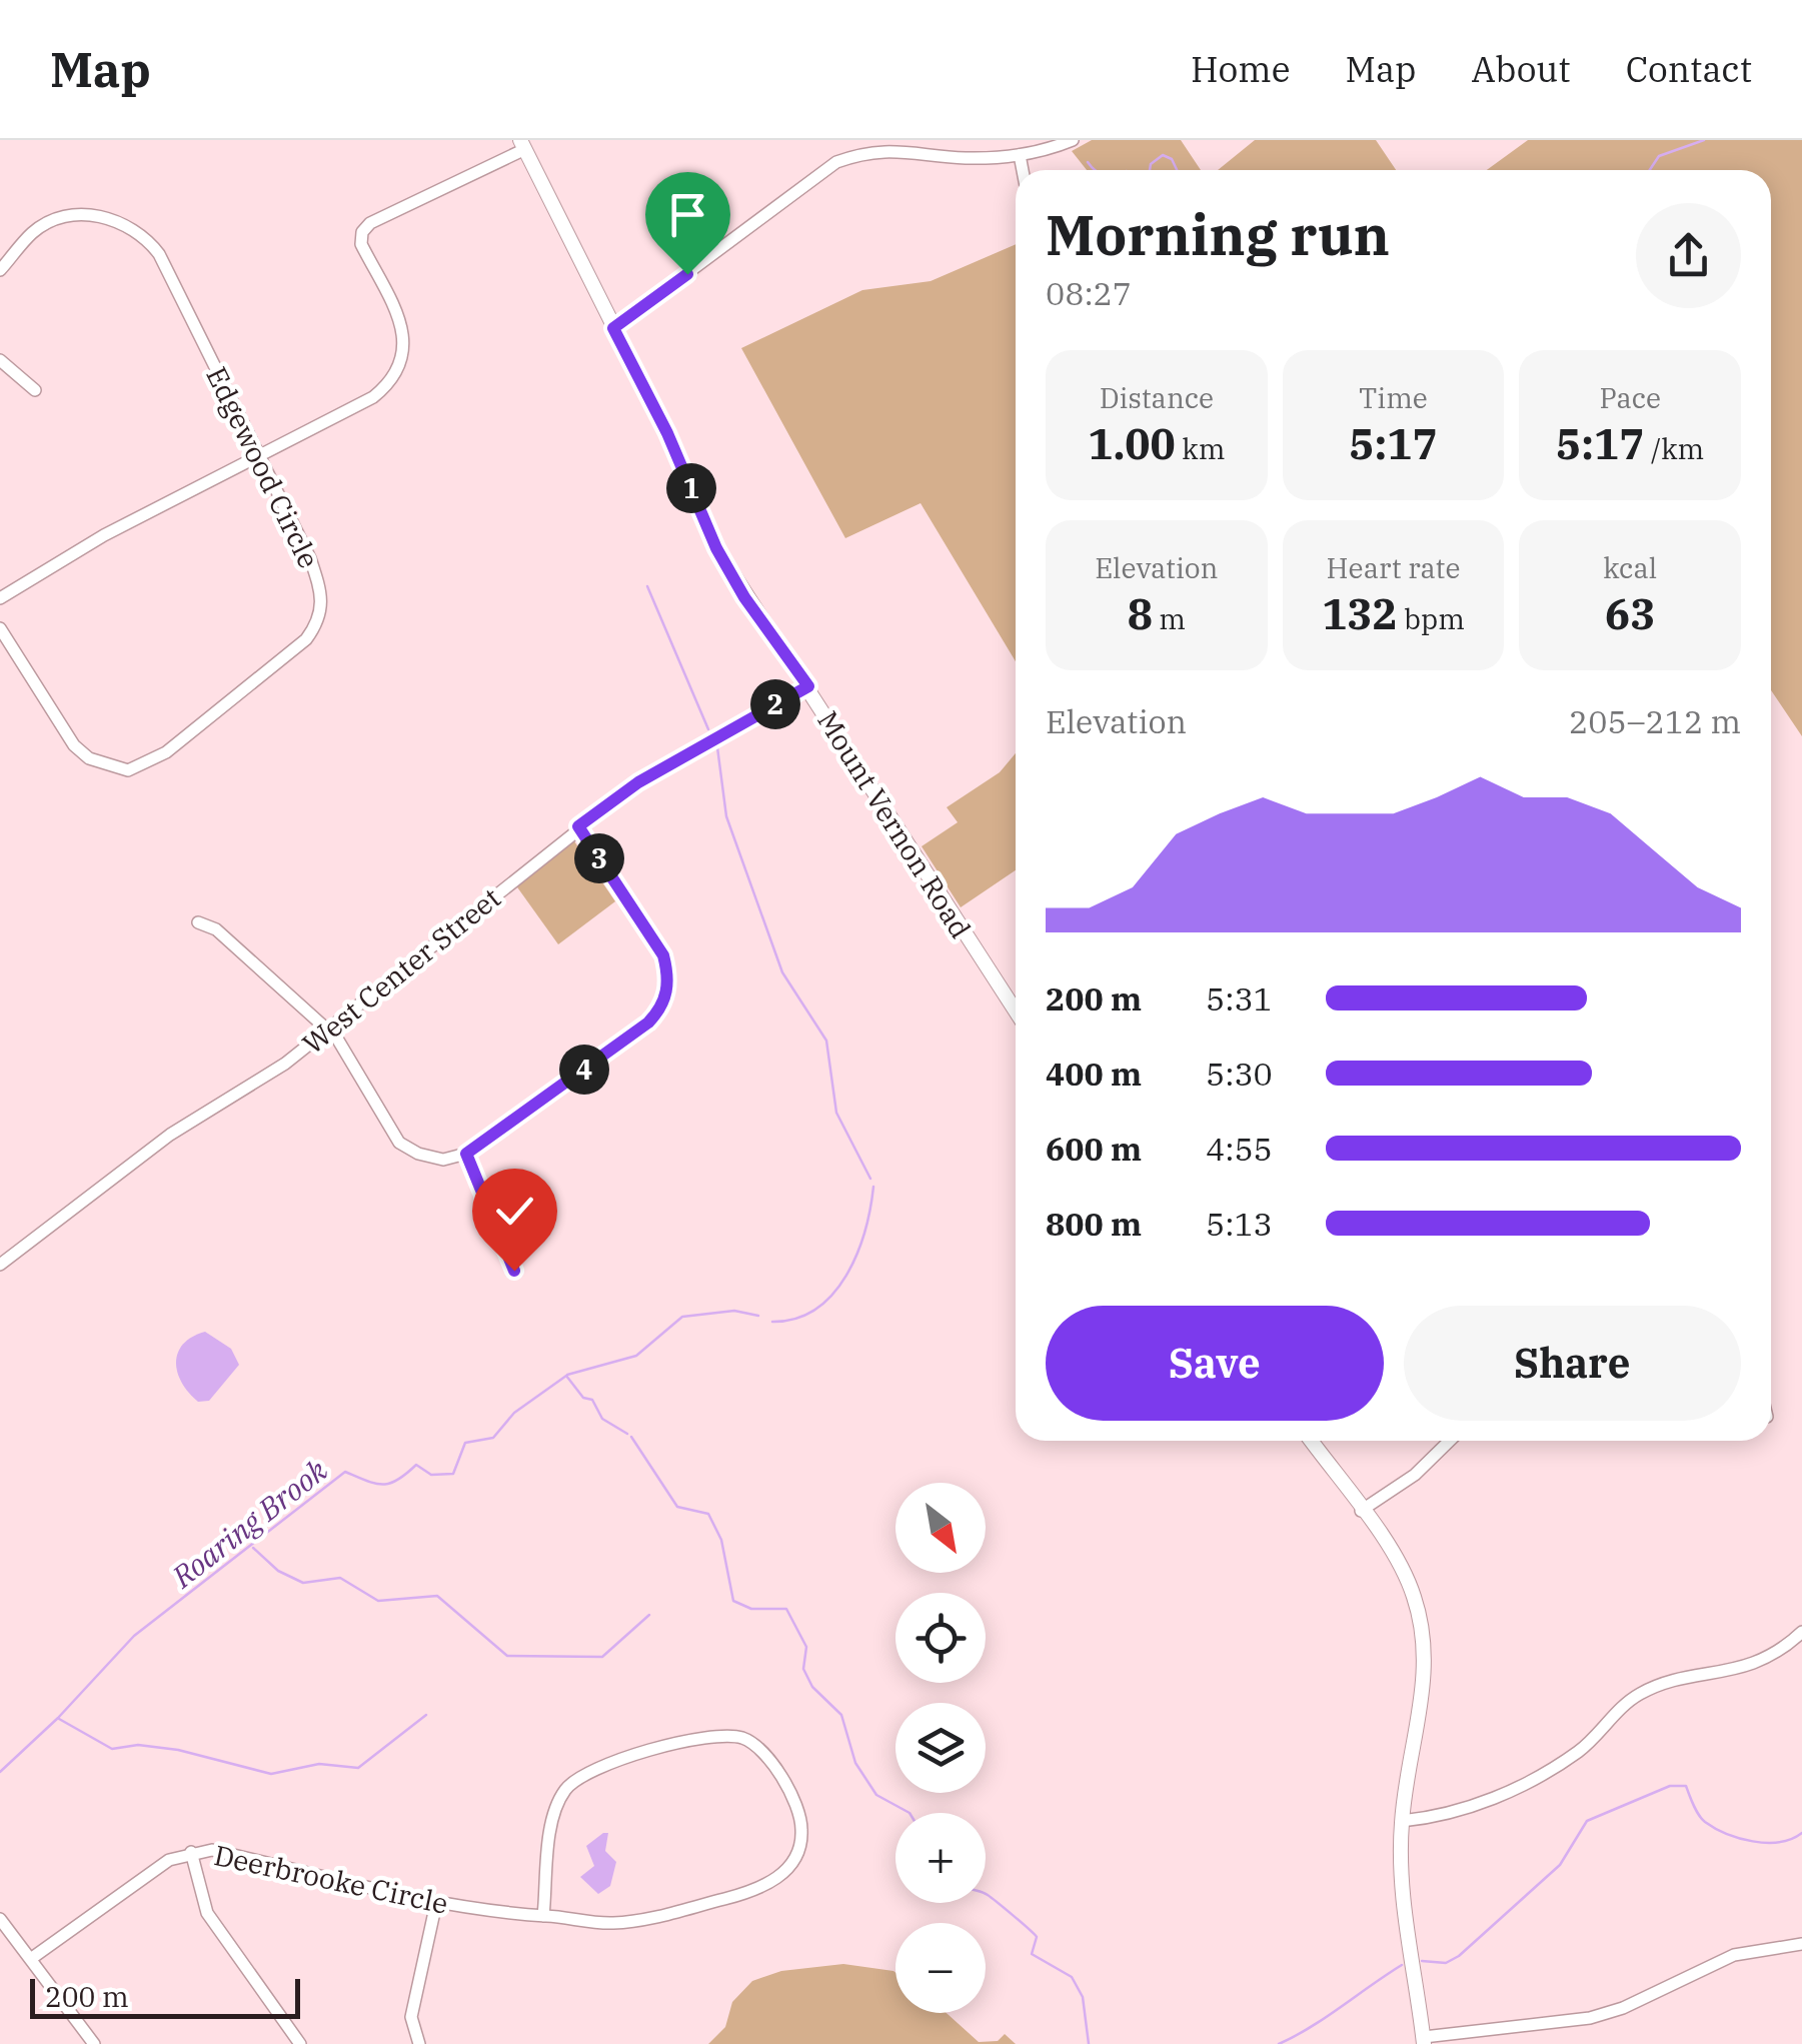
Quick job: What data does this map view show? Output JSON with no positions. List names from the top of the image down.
{
  "streets": {
    "main road": ["Mount Vernon Road"],
    "street": ["Edgewood Circle", "West Center Street", "Deerbrooke Circle"]
  },
  "crossings": [
    ["Mount Vernon Road", "West Center Street"]
  ],
  "water": ["Roaring Brook"],
  "scale_bar": "200 m",
  "north": "bottom right",
  "page": {
    "header": "Map",
    "nav": [
      "Home",
      "Map",
      "About",
      "Contact"
    ],
    "heading": ["Morning run", "08:27"],
    "stats": [
      ["Distance", "1.00 km"],
      ["Time", "5:17"],
      ["Pace", "5:17 /km"],
      ["Elevation", "8 m"],
      ["Heart rate", "132 bpm"],
      ["kcal", "63"]
    ],
    "pins": [
      "1",
      "2",
      "3",
      "4"
    ],
    "chart": ["Elevation", "205–212 m"],
    "list": [
      {
        "name": "200 m",
        "note": "5:31"
      },
      {
        "name": "400 m",
        "note": "5:30"
      },
      {
        "name": "600 m",
        "note": "4:55"
      },
      {
        "name": "800 m",
        "note": "5:13"
      }
    ],
    "buttons": ["Save", "Share"],
    "map_buttons": ["+", "−"],
    "scale": "200 m"
  }
}
